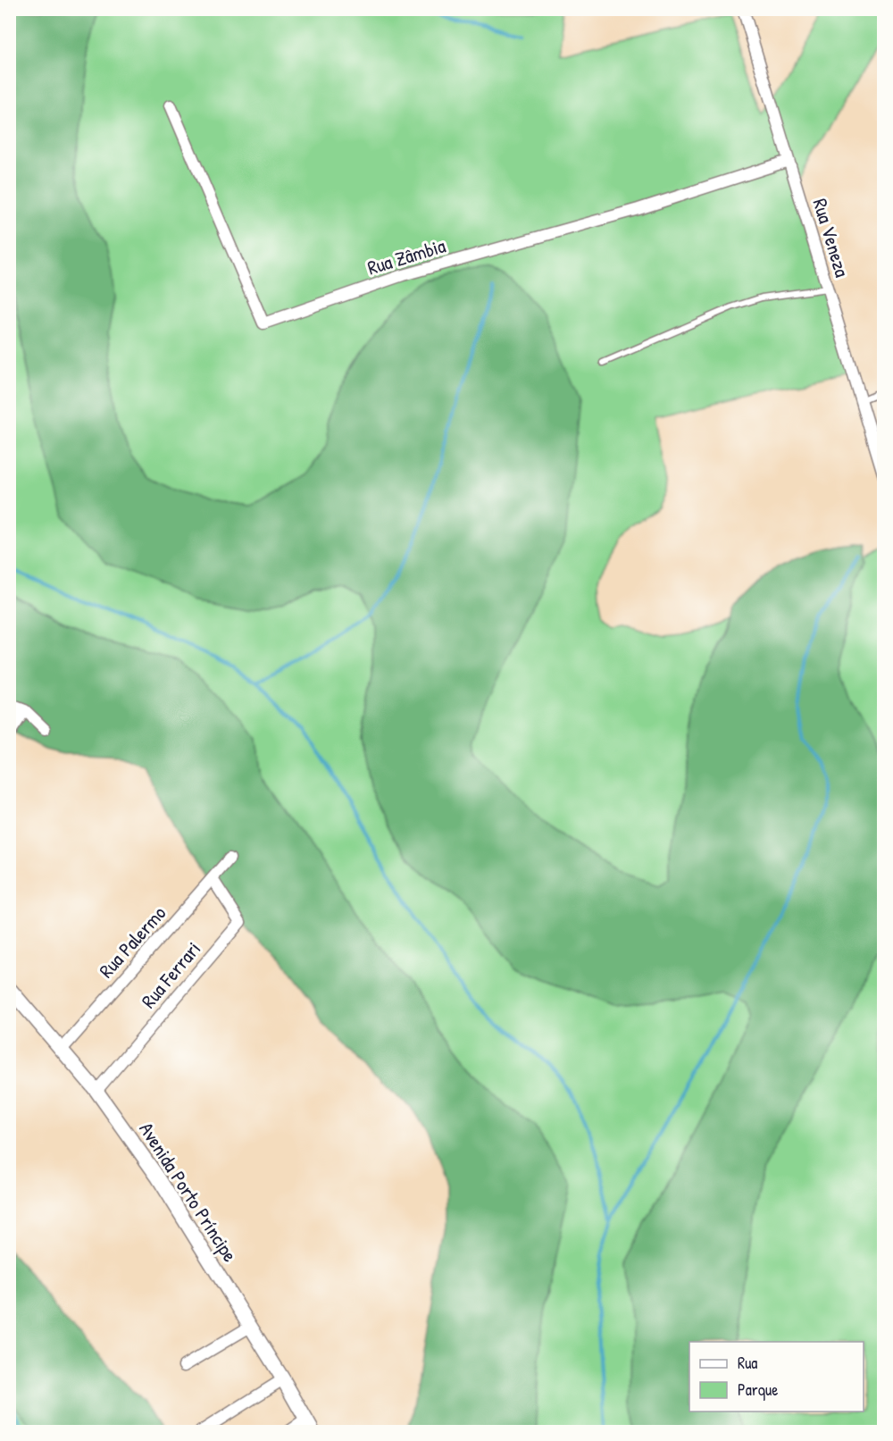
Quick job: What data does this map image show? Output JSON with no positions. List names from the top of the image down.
{
  "streets": {
    "street": [
      "Rua Veneza",
      "Rua Zâmbia",
      "Rua Palermo",
      "Rua Ferrari",
      "Avenida Porto Príncipe"
    ]
  },
  "crossings": [
    ["Rua Veneza", "Rua Zâmbia"],
    ["Rua Palermo", "Rua Ferrari"],
    ["Rua Palermo", "Avenida Porto Príncipe"],
    ["Rua Ferrari", "Avenida Porto Príncipe"]
  ],
  "legend": ["Rua", "Parque"]
}
